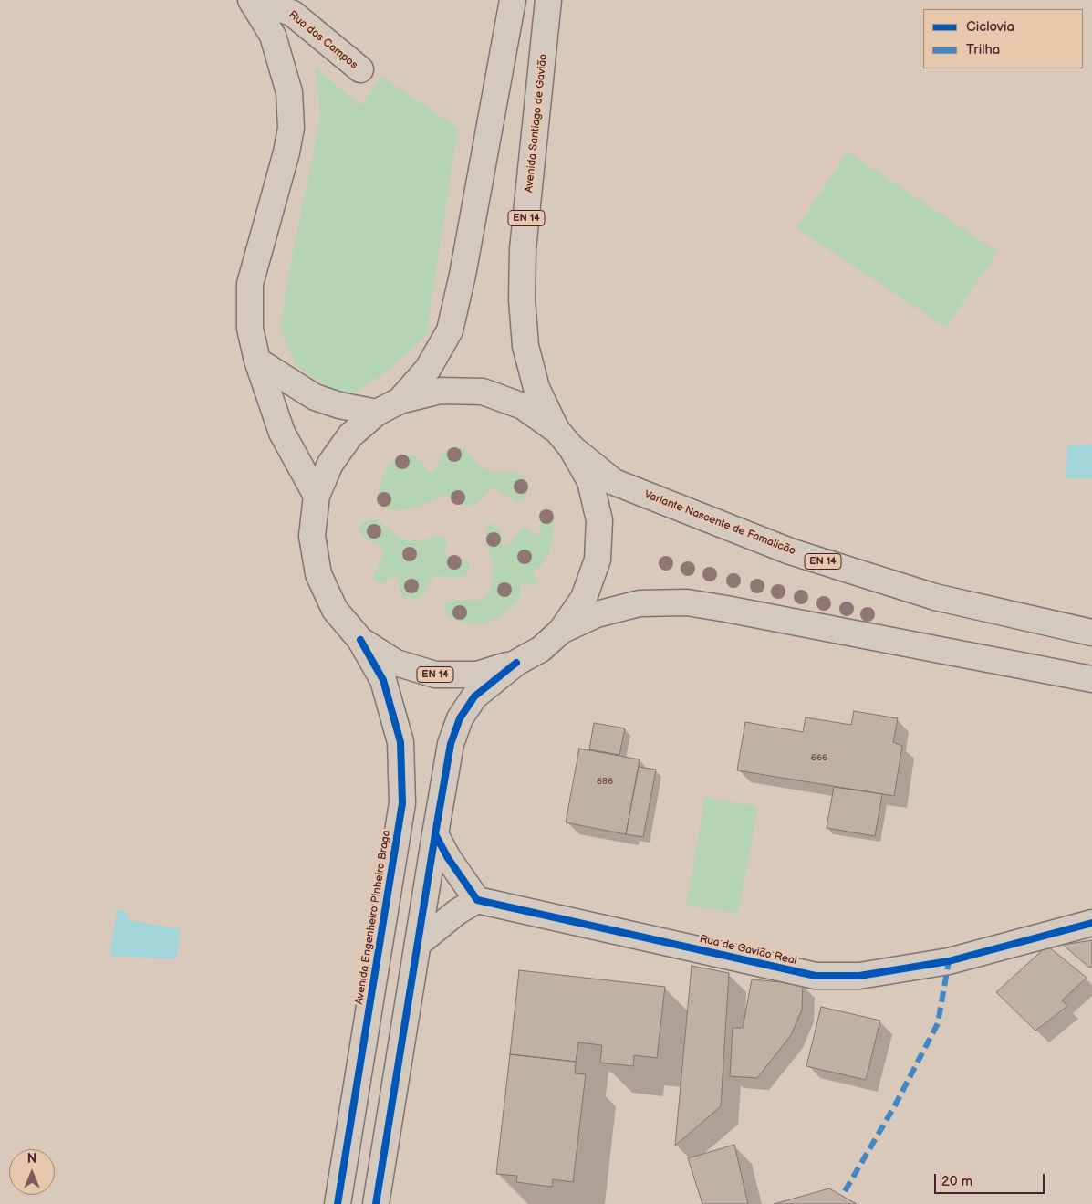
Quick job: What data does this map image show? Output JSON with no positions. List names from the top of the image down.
{
  "streets": {
    "main road": [
      "Rua dos Campos",
      "Avenida Santiago de Gavião",
      "EN 14",
      "Variante Nascente de Famalicão",
      "Avenida Engenheiro Pinheiro Braga",
      "Rua de Gavião Real"
    ]
  },
  "crossings": [
    ["Avenida Santiago de Gavião", "Variante Nascente de Famalicão"],
    ["Avenida Santiago de Gavião", "Avenida Engenheiro Pinheiro Braga"],
    ["EN 14", "Avenida Engenheiro Pinheiro Braga"],
    ["Variante Nascente de Famalicão", "Avenida Engenheiro Pinheiro Braga"]
  ],
  "house_numbers": ["666", "686"],
  "legend": ["Ciclovia", "Trilha"],
  "scale_bar": "20 m",
  "north": "top"
}
